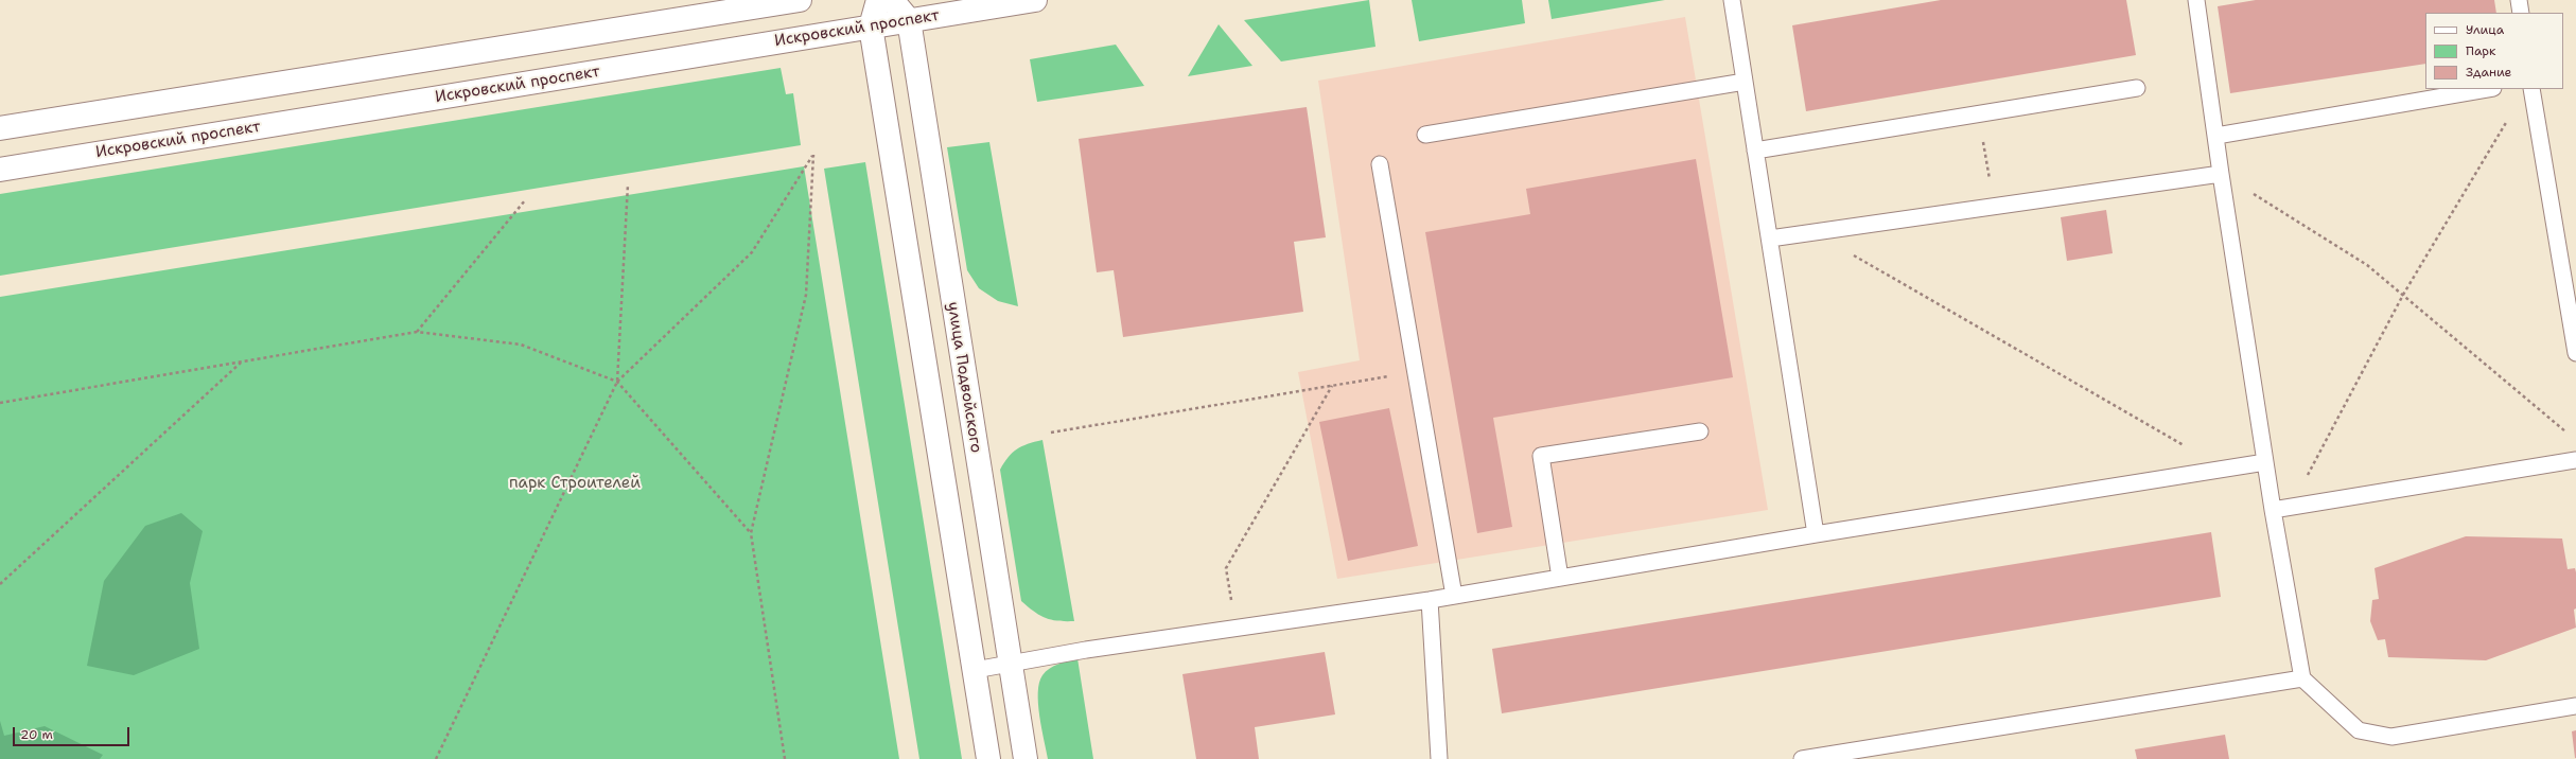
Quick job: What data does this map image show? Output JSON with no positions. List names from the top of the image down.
{
  "streets": {
    "street": ["Искровский проспект", "улица Подвойского"]
  },
  "crossings": [
    ["Искровский проспект", "улица Подвойского"]
  ],
  "parks": ["парк Строителей"],
  "legend": ["Улица", "Парк", "Здание"],
  "scale_bar": "20 m"
}
